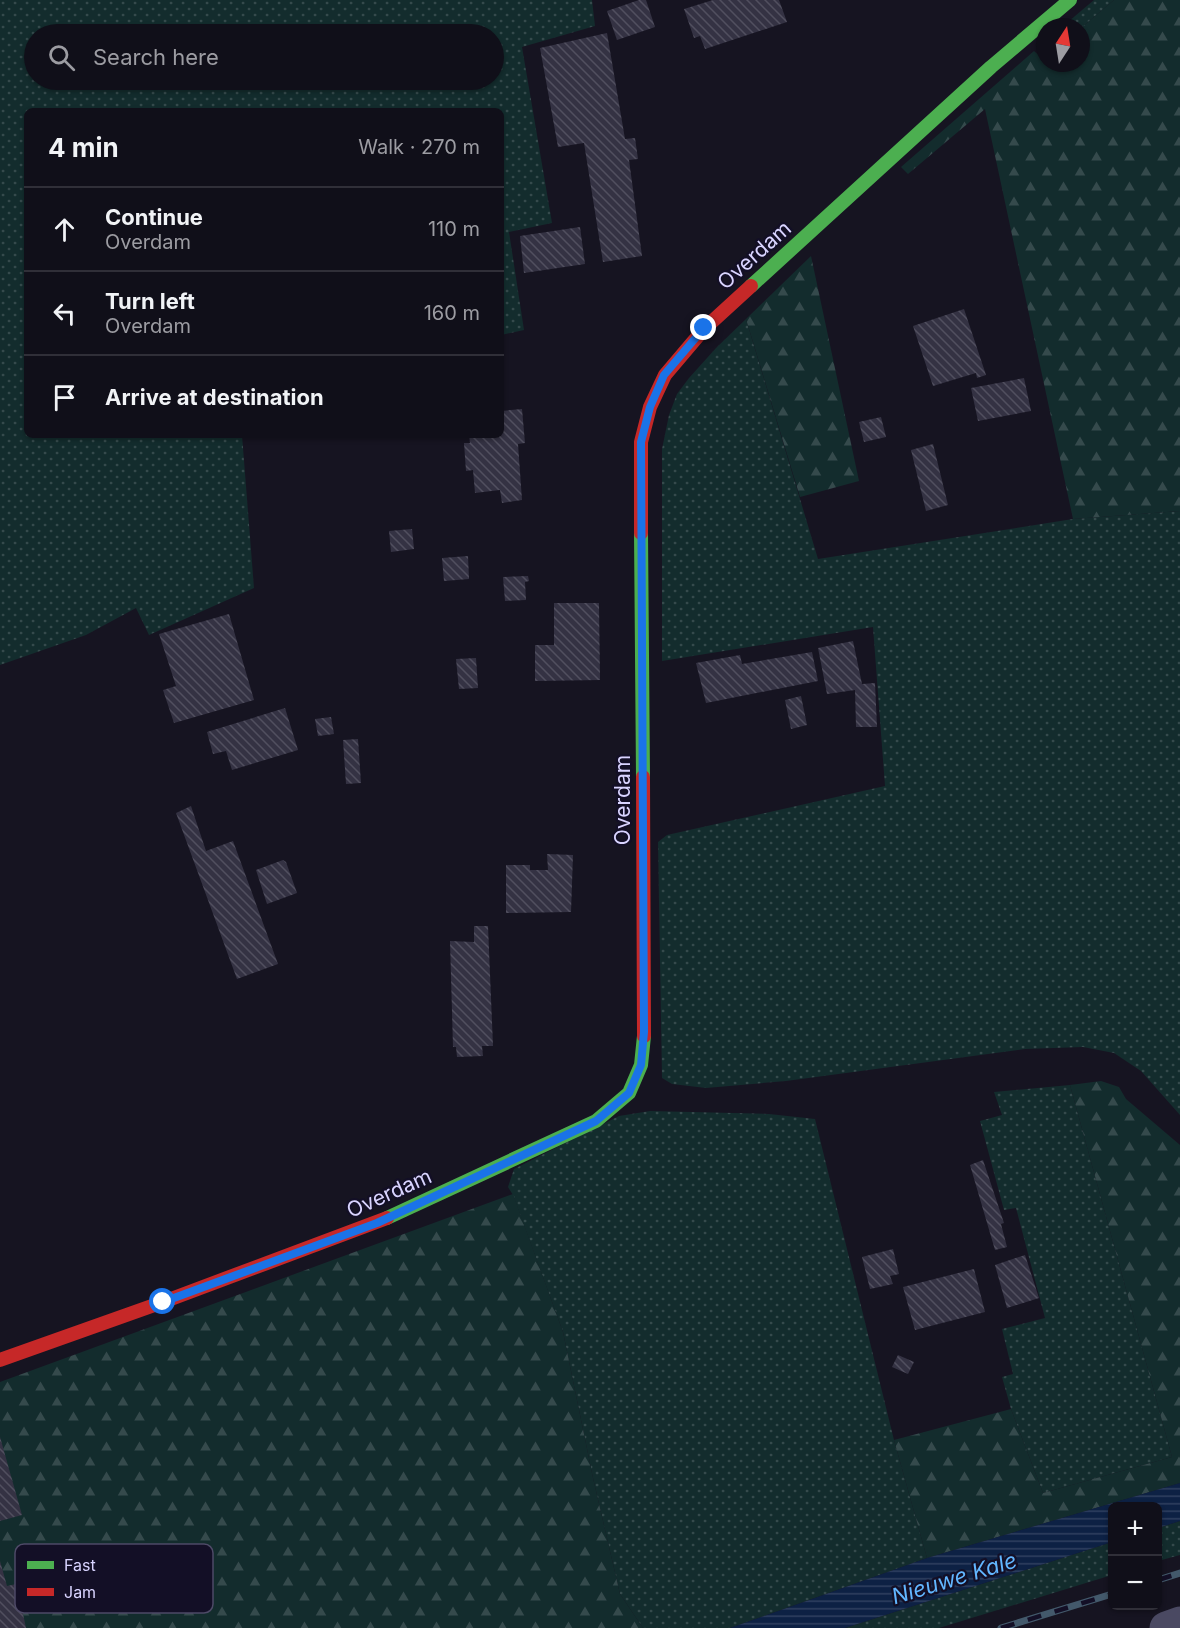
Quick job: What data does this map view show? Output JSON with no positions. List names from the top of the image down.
{
  "streets": {
    "street": ["Overdam"]
  },
  "water": ["Nieuwe Kale"],
  "legend": ["Fast", "Jam"],
  "north": "top",
  "page": {
    "search": "Search here",
    "heading": ["4 min", "Walk · 270 m"],
    "list": [
      ["Continue", "Overdam", "110 m"],
      ["Turn left", "Overdam", "160 m"],
      "Arrive at destination"
    ],
    "map_buttons": ["+", "−"]
  }
}
